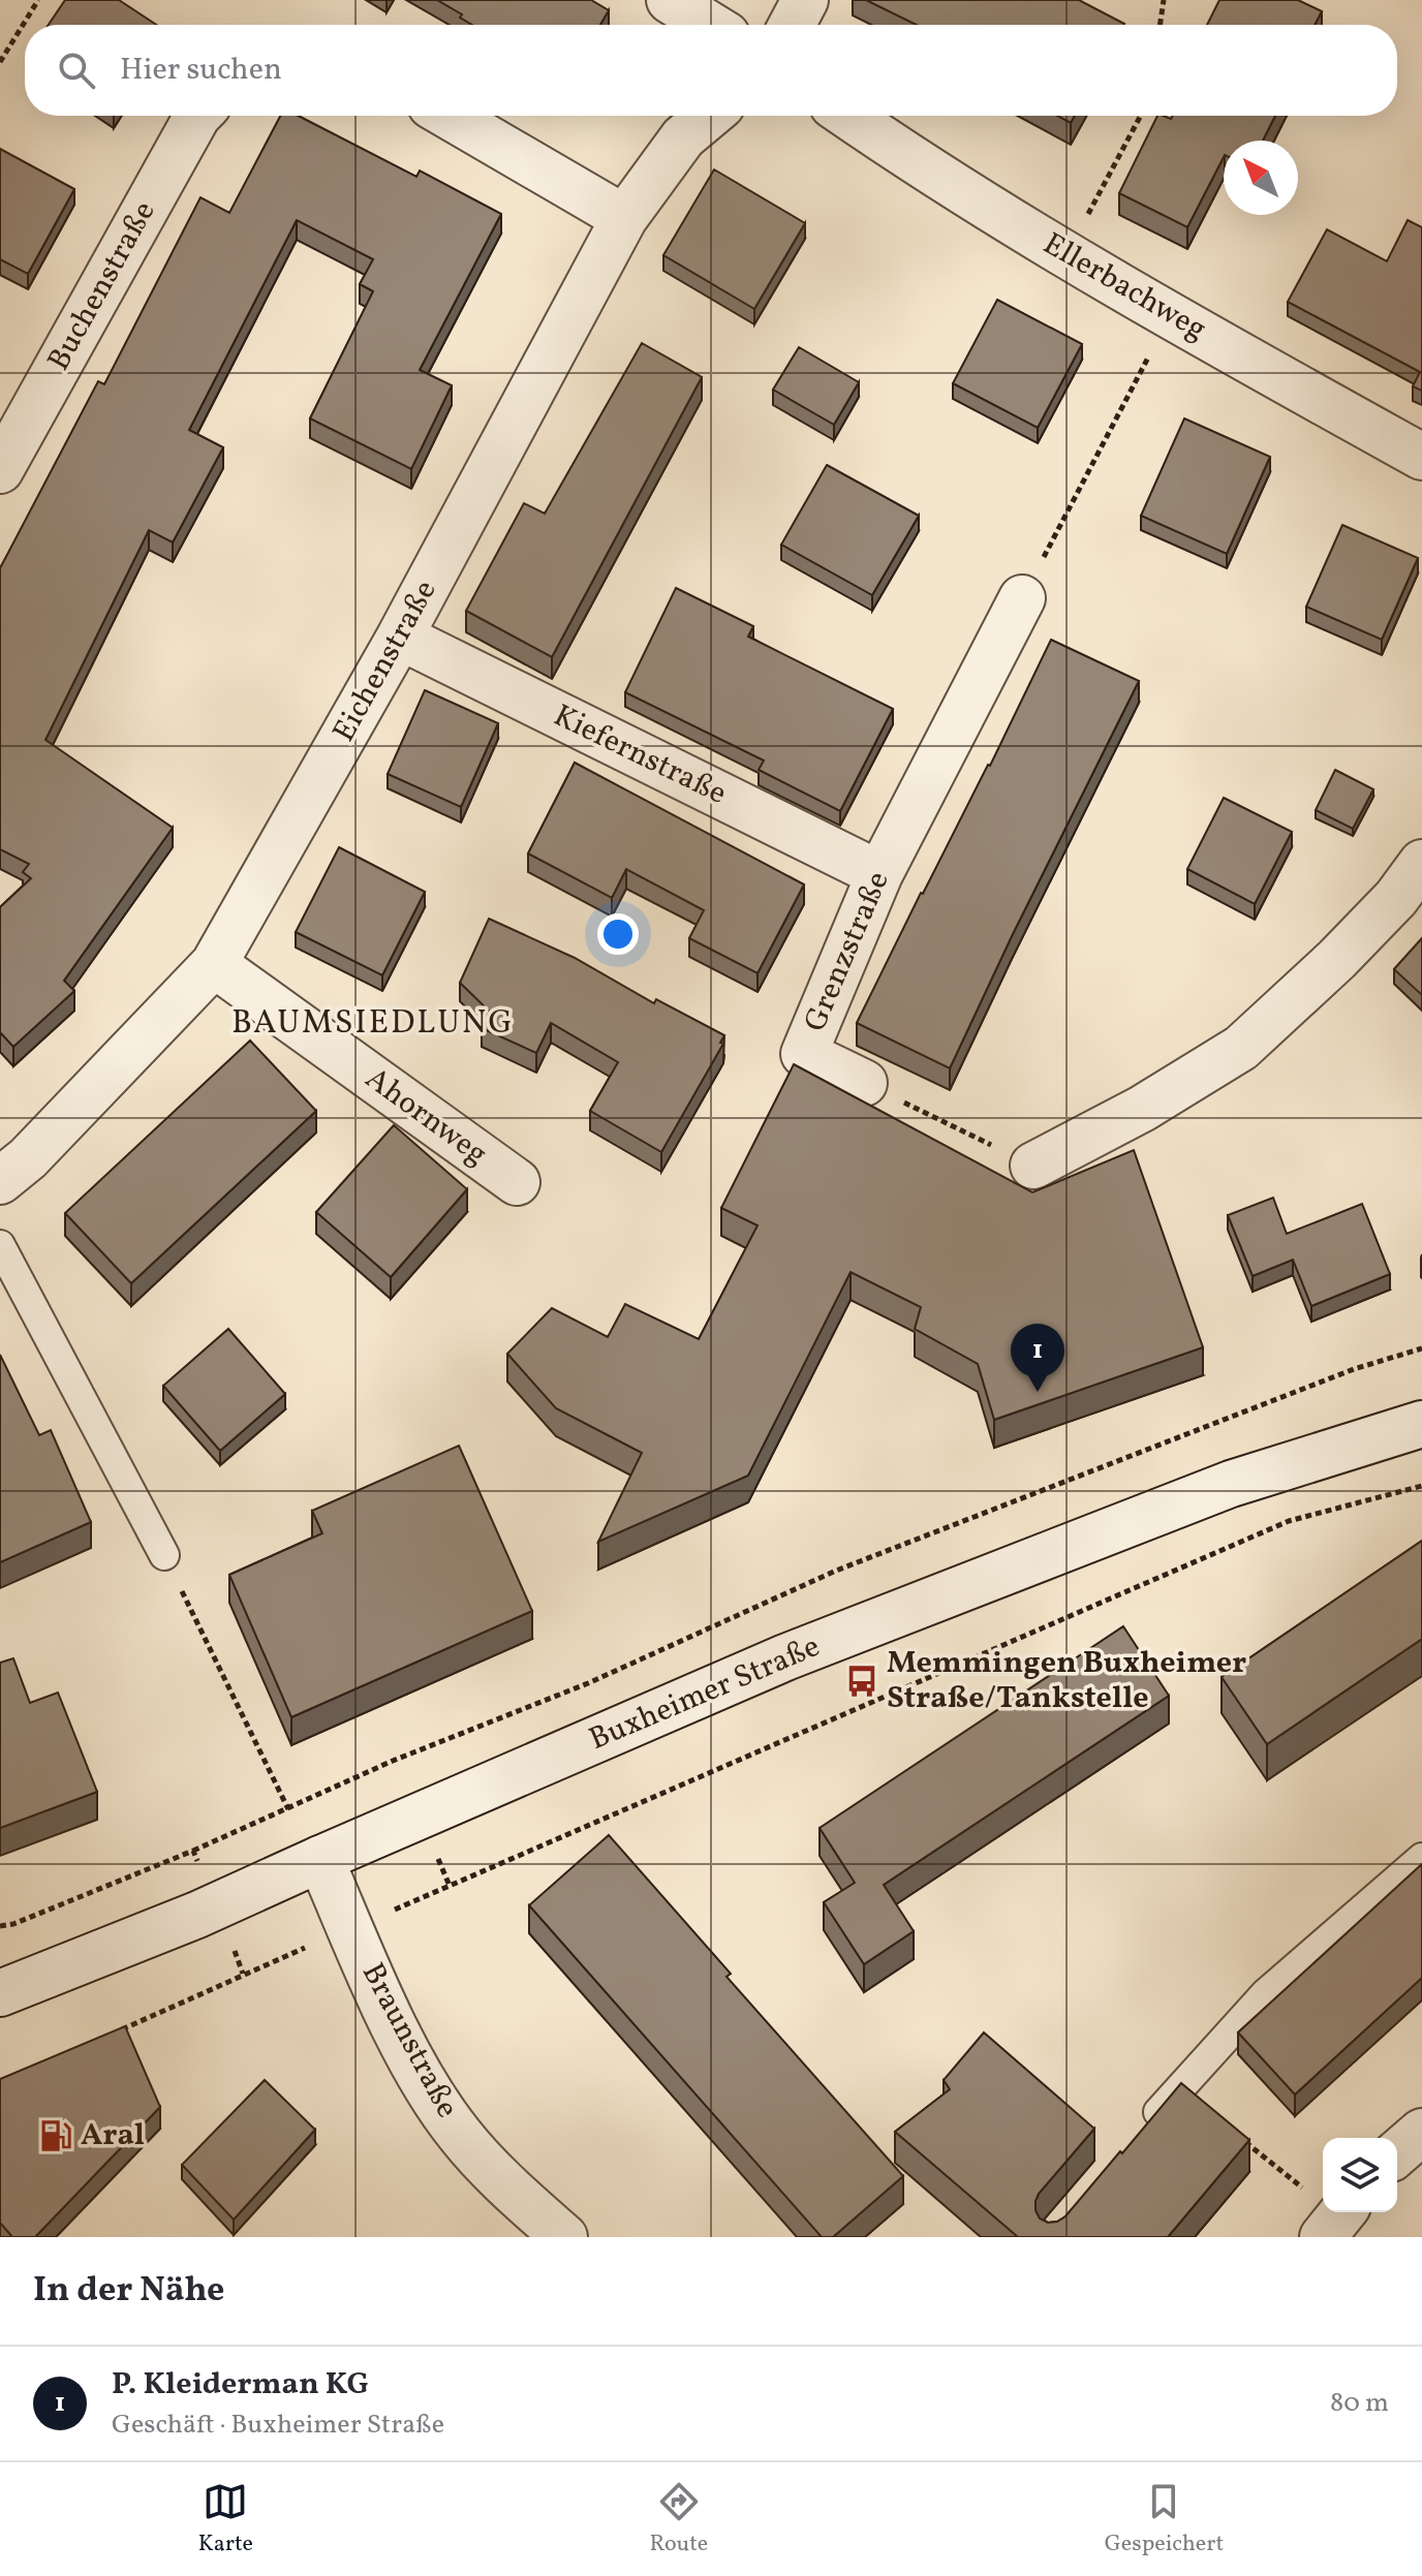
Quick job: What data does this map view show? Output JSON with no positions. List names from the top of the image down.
{
  "streets": {
    "street": [
      "Buchenstraße",
      "Ellerbachweg",
      "Eichenstraße",
      "Kiefernstraße",
      "Grenzstraße",
      "Ahornweg",
      "Buxheimer Straße",
      "Braunstraße"
    ]
  },
  "crossings": [
    ["Eichenstraße", "Kiefernstraße"],
    ["Eichenstraße", "Ahornweg"],
    ["Kiefernstraße", "Grenzstraße"],
    ["Buxheimer Straße", "Braunstraße"]
  ],
  "districts": ["BAUMSIEDLUNG"],
  "places": {
    "bus stop": ["Memmingen Buxheimer Straße/Tankstelle"],
    "fuel station": ["Aral"]
  },
  "north": "top left",
  "page": {
    "search": "Hier suchen",
    "pins": "1",
    "heading": "In der Nähe",
    "list": [
      {
        "mark": "1",
        "name": "P. Kleiderman KG",
        "note": "Geschäft · Buxheimer Straße",
        "value": "80 m"
      }
    ],
    "nav": ["Karte", "Route", "Gespeichert"]
  }
}
